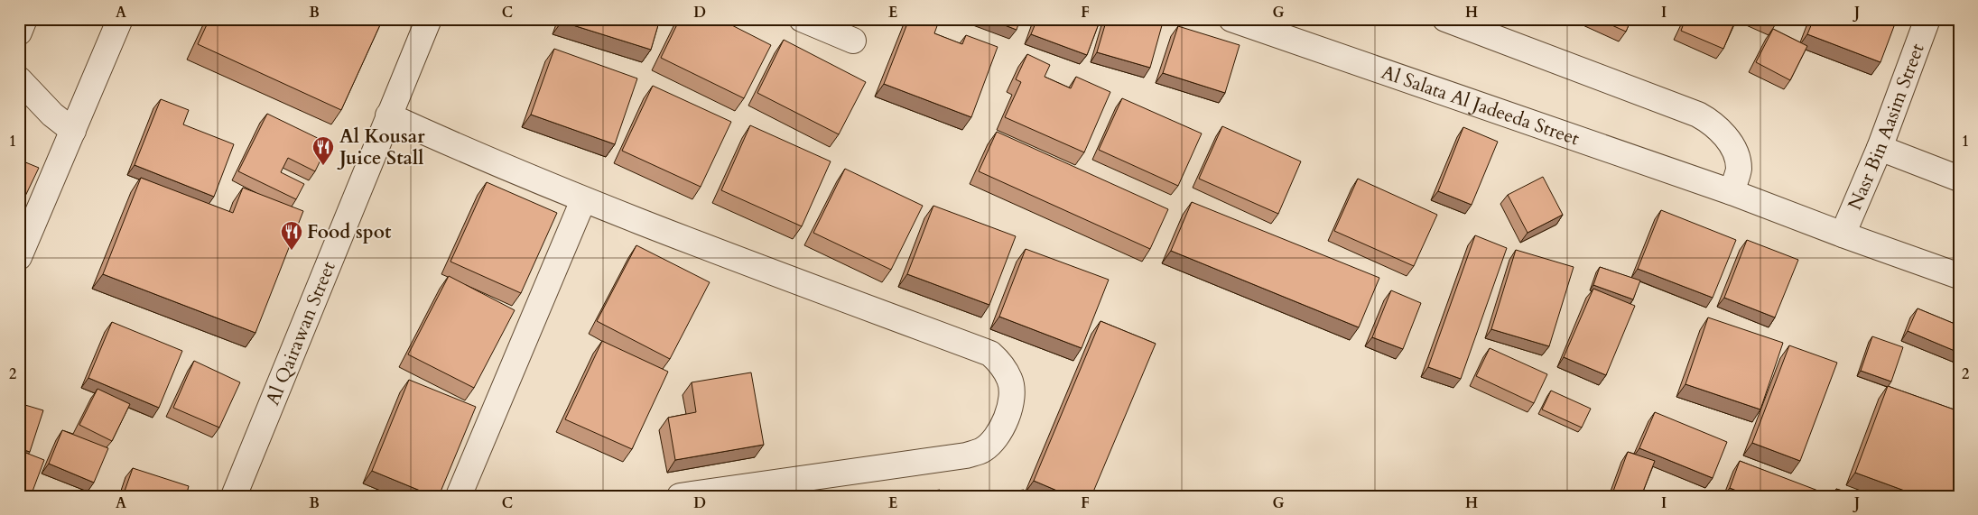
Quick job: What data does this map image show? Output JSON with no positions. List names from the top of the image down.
{
  "streets": {
    "street": ["Al Salata Al Jadeeda Street", "Nasr Bin Aasim Street", "Al Qairawan Street"]
  },
  "crossings": [
    ["Al Salata Al Jadeeda Street", "Nasr Bin Aasim Street"]
  ],
  "places": {
    "restaurant": ["Al Kousar Juice Stall", "Food spot"]
  },
  "grid": {
    "columns": [
      "A",
      "B",
      "C",
      "D",
      "E",
      "F",
      "G",
      "H",
      "I",
      "J"
    ],
    "rows": ["1", "2"]
  }
}
